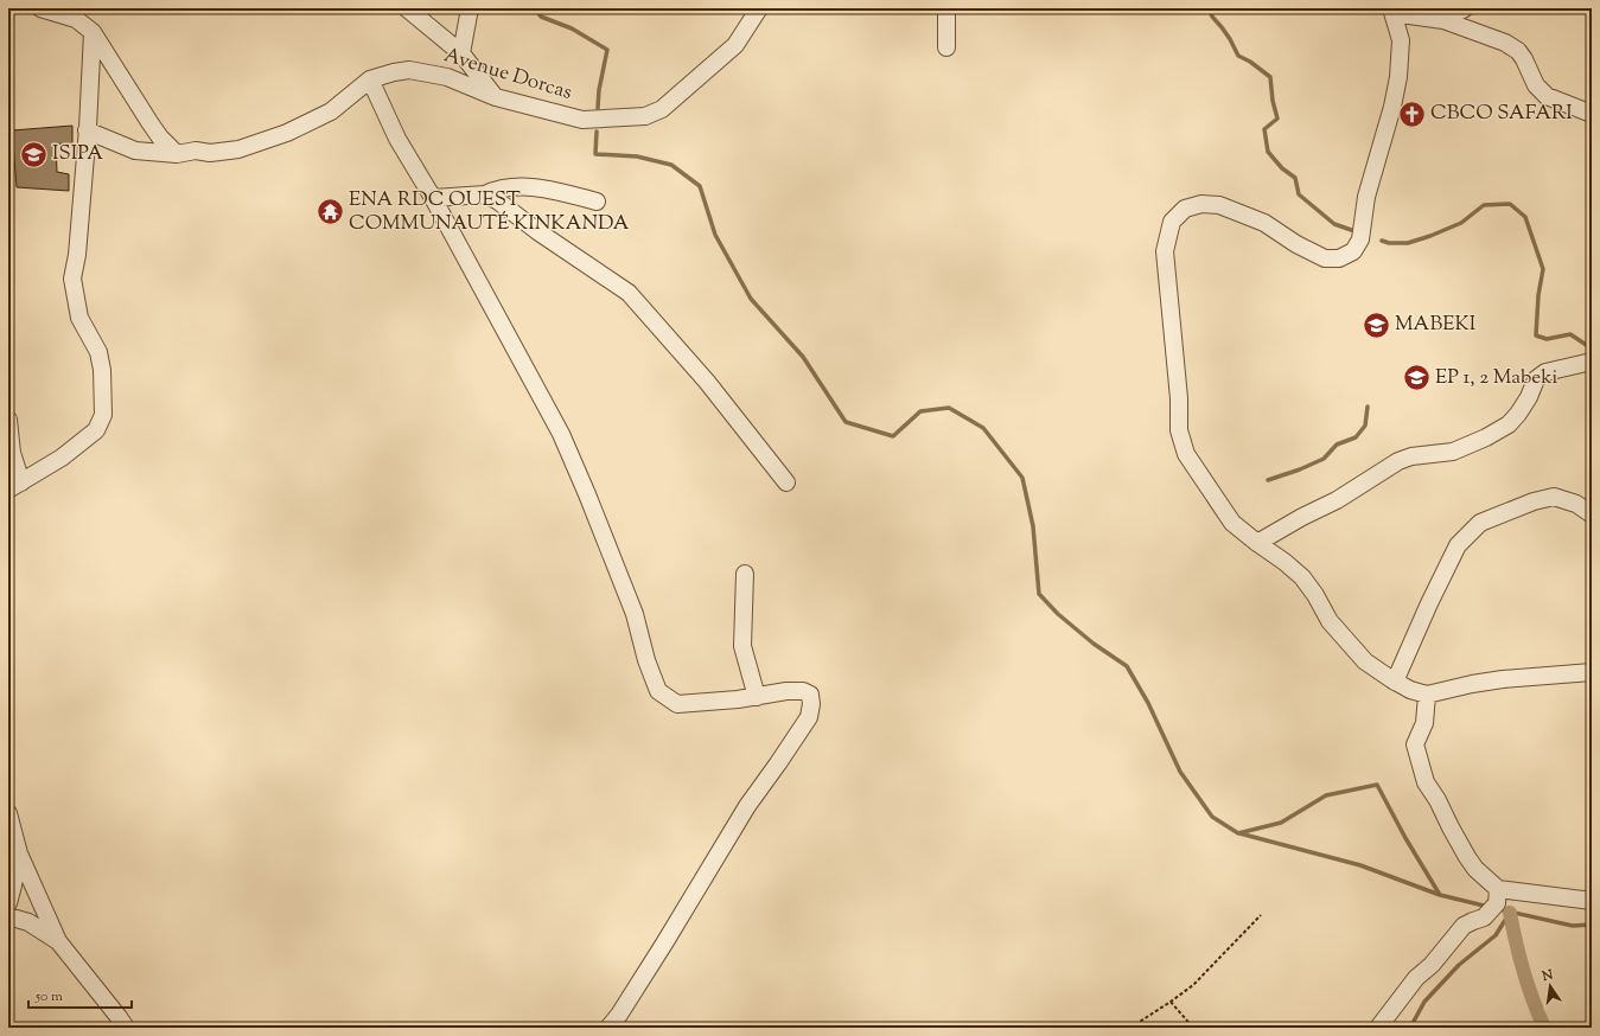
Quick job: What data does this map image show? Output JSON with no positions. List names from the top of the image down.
{
  "streets": {
    "street": ["Avenue Dorcas"]
  },
  "places": {
    "church": ["CBCO SAFARI"],
    "school or university": ["ISIPA", "MABEKI", "EP 1, 2 Mabeki"],
    "temple": ["ENA RDC OUEST COMMUNAUTÉ KINKANDA"]
  },
  "scale_bar": "50 m",
  "north": "top"
}
